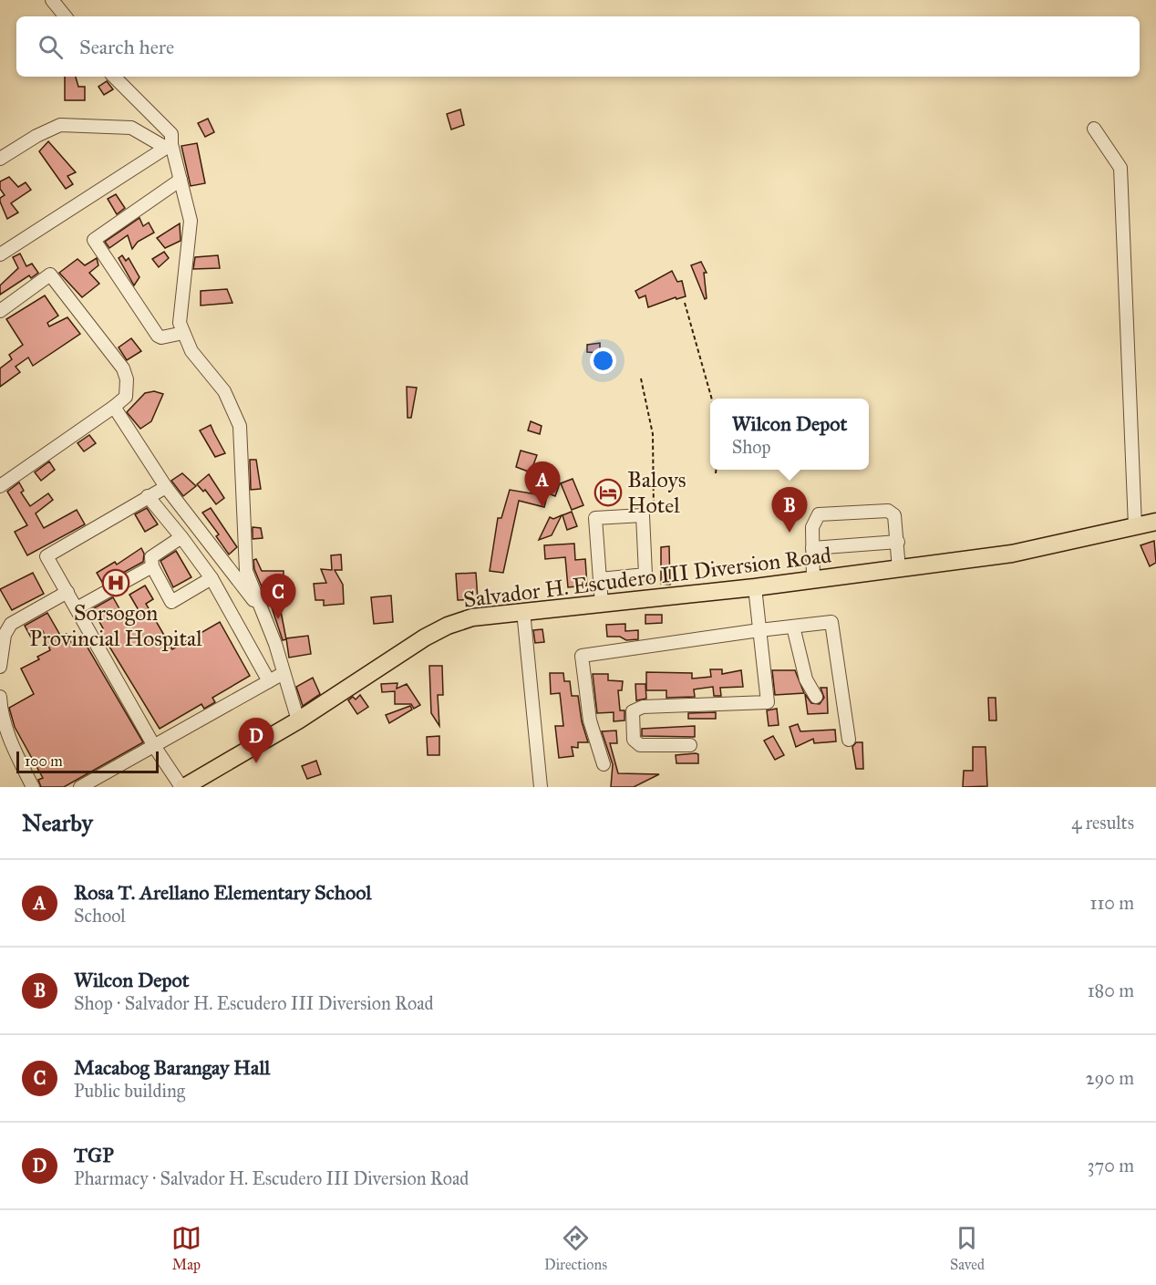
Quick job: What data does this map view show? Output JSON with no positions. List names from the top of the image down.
{
  "streets": {
    "highway": ["Salvador H. Escudero III Diversion Road"]
  },
  "places": {
    "hotel": ["Baloys Hotel"],
    "hospital": ["Sorsogon Provincial Hospital"]
  },
  "scale_bar": "100 m",
  "page": {
    "search": "Search here",
    "popup": ["Wilcon Depot", "Shop"],
    "pins": [
      "A",
      "B",
      "C",
      "D"
    ],
    "scale": "100 m",
    "heading": ["Nearby", "4 results"],
    "list": [
      {
        "mark": "A",
        "name": "Rosa T. Arellano Elementary School",
        "note": "School",
        "value": "110 m"
      },
      {
        "mark": "B",
        "name": "Wilcon Depot",
        "note": "Shop · Salvador H. Escudero III Diversion Road",
        "value": "180 m"
      },
      {
        "mark": "C",
        "name": "Macabog Barangay Hall",
        "note": "Public building",
        "value": "290 m"
      },
      {
        "mark": "D",
        "name": "TGP",
        "note": "Pharmacy · Salvador H. Escudero III Diversion Road",
        "value": "370 m"
      }
    ],
    "nav": ["Map", "Directions", "Saved"]
  }
}
